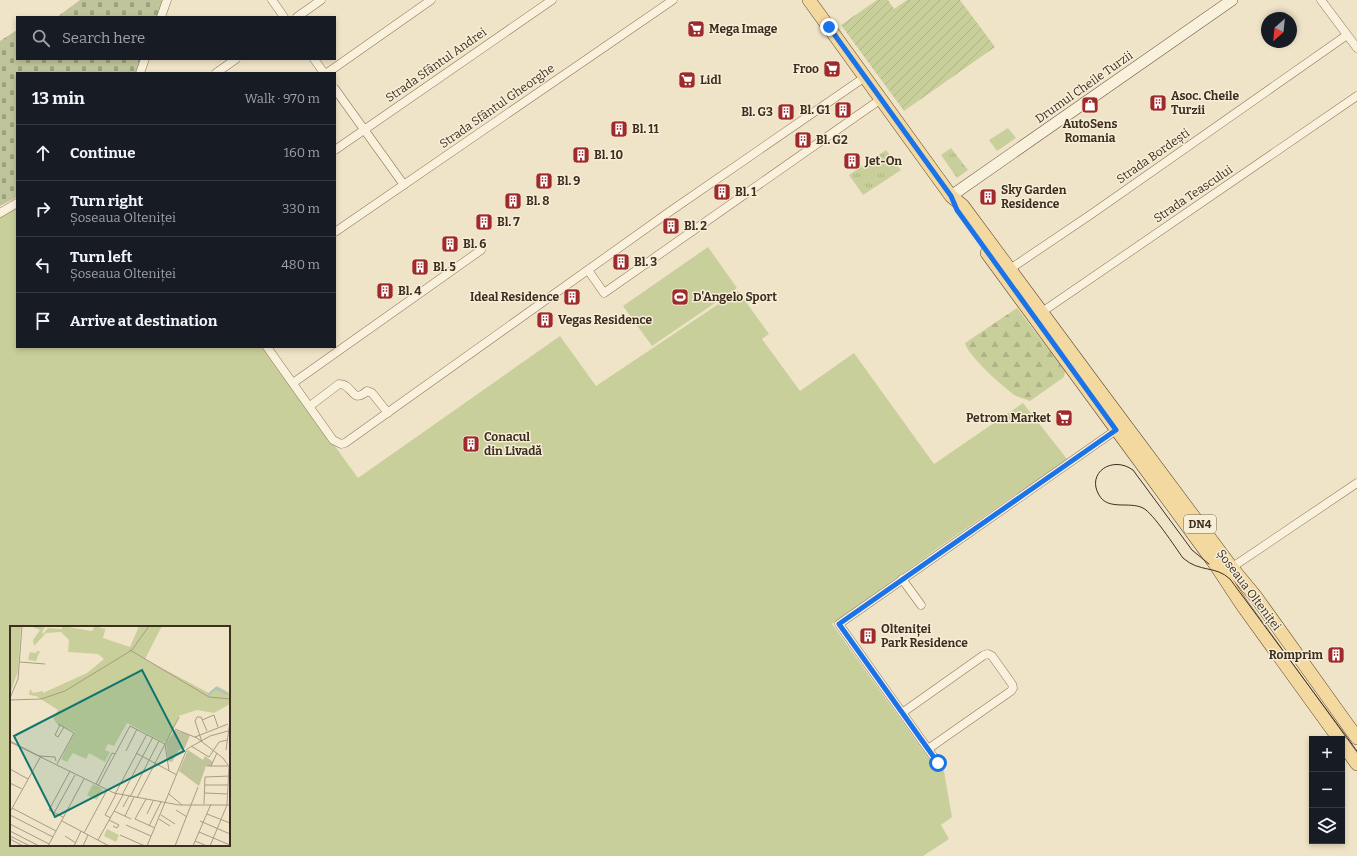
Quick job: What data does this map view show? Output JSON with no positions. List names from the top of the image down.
{
  "streets": {
    "main road": ["DN4", "Șoseaua Olteniței"],
    "street": [
      "Strada Sfântul Andrei",
      "Drumul Cheile Turzii",
      "Strada Sfântul Gheorghe",
      "Strada Bordești",
      "Strada Teascului"
    ]
  },
  "crossings": [
    ["Drumul Cheile Turzii", "Șoseaua Olteniței"],
    ["Strada Bordești", "Șoseaua Olteniței"],
    ["Strada Teascului", "Șoseaua Olteniței"]
  ],
  "places": {
    "supermarket": [
      "Mega Image",
      "Froo",
      "Lidl",
      "Petrom Market"
    ],
    "building": [
      "Asoc. Cheile Turzii",
      "Bl. G1",
      "Bl. G3",
      "Bl. 11",
      "Bl. G2",
      "Bl. 10",
      "Jet-On",
      "Bl. 9",
      "Bl. 1",
      "Sky Garden Residence",
      "Bl. 8",
      "Bl. 7",
      "Bl. 2",
      "Bl. 6",
      "Bl. 3",
      "Bl. 5",
      "Bl. 4",
      "Ideal Residence",
      "Vegas Residence",
      "Conacul din Livadă",
      "Olteniței Park Residence",
      "Romprim"
    ],
    "shop": ["AutoSens Romania"],
    "sports": ["D'Angelo Sport"]
  },
  "north": "bottom left",
  "page": {
    "search": "Search here",
    "heading": ["13 min", "Walk · 970 m"],
    "list": [
      ["Continue", "160 m"],
      ["Turn right", "Șoseaua Olteniței", "330 m"],
      ["Turn left", "Șoseaua Olteniței", "480 m"],
      "Arrive at destination"
    ],
    "map_buttons": ["+", "−"]
  }
}
